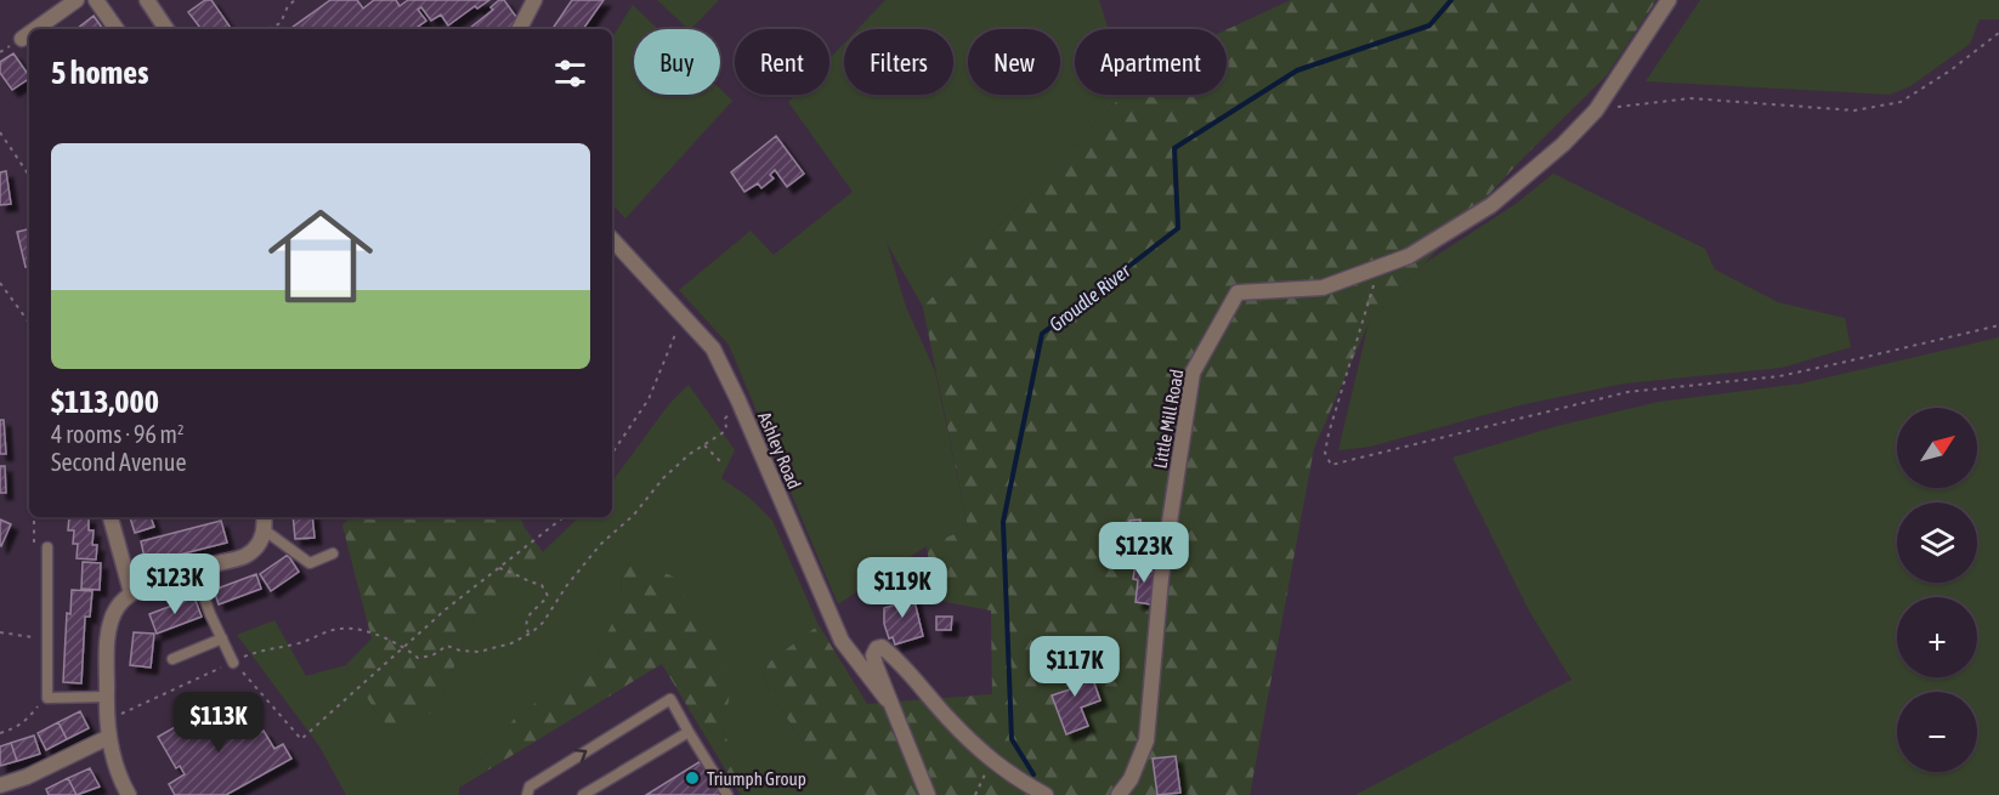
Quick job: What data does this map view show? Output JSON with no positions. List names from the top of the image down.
{
  "streets": {
    "street": ["Little Mill Road", "Ashley Road"]
  },
  "water": ["Groudle River"],
  "places": ["Triumph Group"],
  "north": "top right",
  "page": {
    "chip": [
      "Buy",
      "Rent",
      "Filters",
      "New",
      "Apartment"
    ],
    "heading": "5 homes",
    "list": [
      {
        "name": "$113,000",
        "note": "4 rooms · 96 m² · Second Avenue"
      }
    ],
    "map_buttons": ["+", "−"],
    "price": [
      "$123K",
      "$123K",
      "$119K",
      "$117K",
      "$113K"
    ]
  }
}
